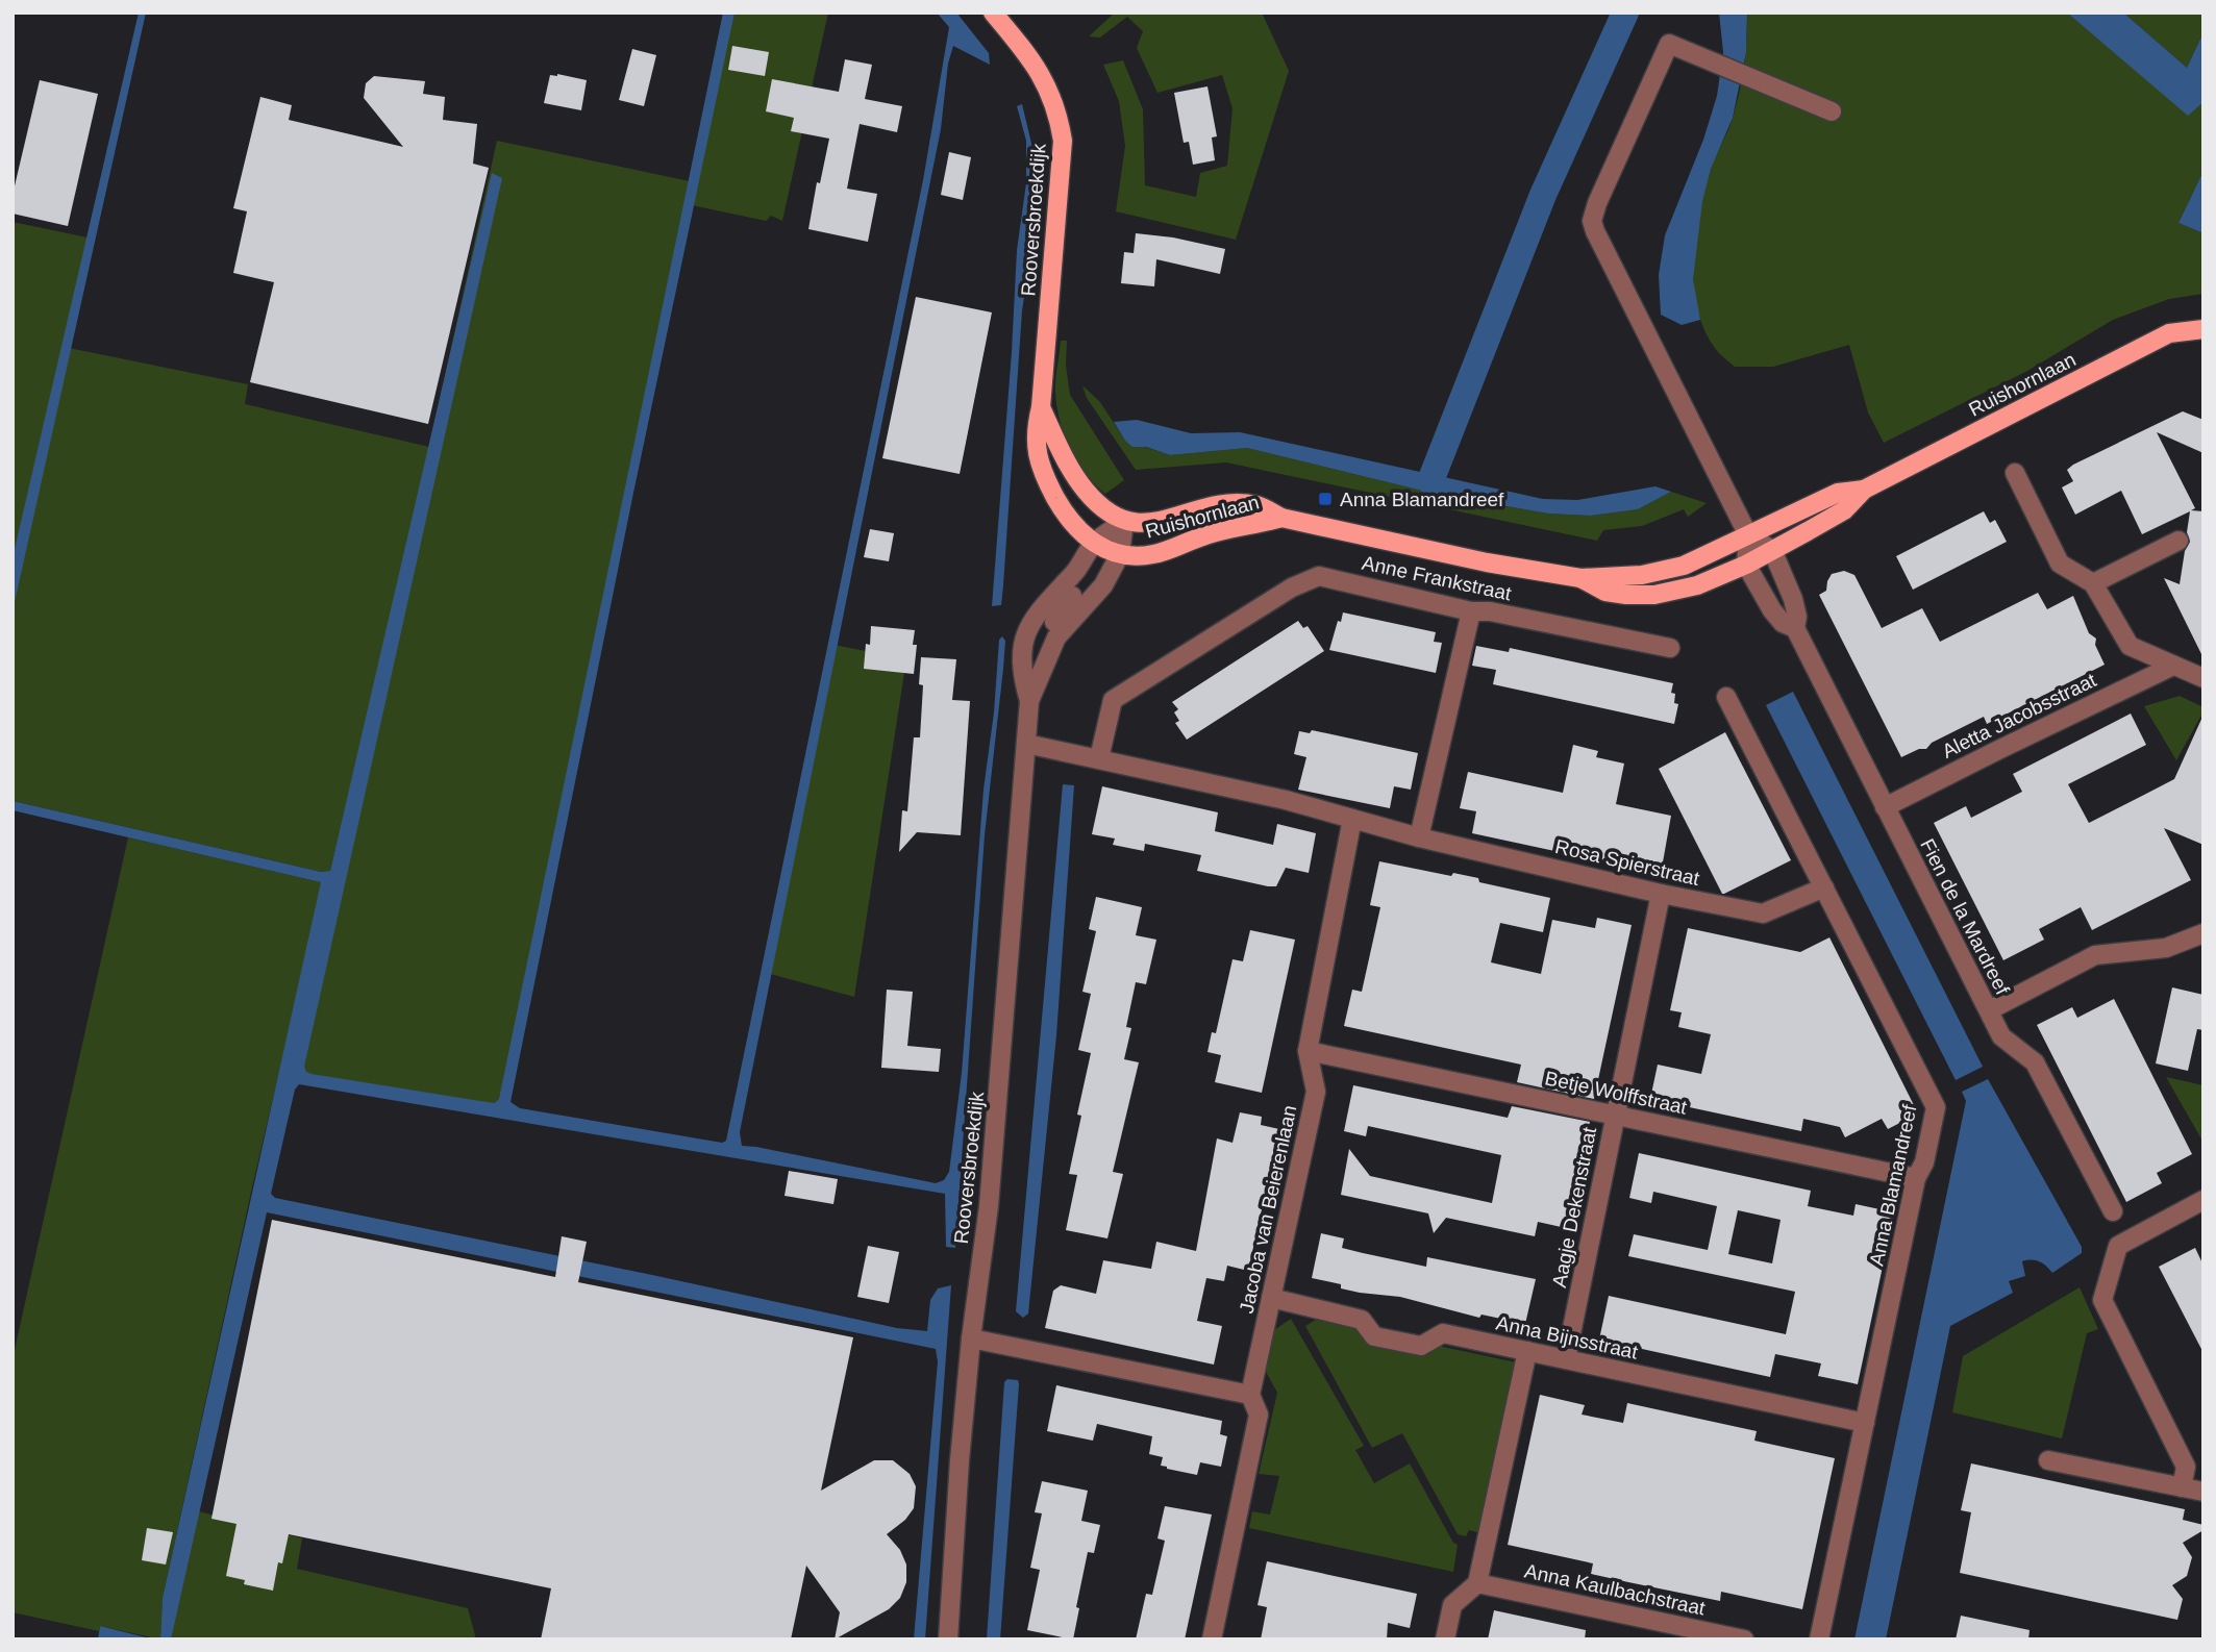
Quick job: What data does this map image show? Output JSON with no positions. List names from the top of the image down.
{
  "streets": {
    "main road": ["Rooversbroekdijk", "Ruishornlaan"],
    "street": [
      "Anne Frankstraat",
      "Aletta Jacobsstraat",
      "Rosa Spierstraat",
      "Fien de la Mardreef",
      "Betje Wolffstraat",
      "Anna Blamandreef",
      "Aagje Dekenstraat",
      "Jacoba van Beierenlaan",
      "Anna Bijnsstraat",
      "Anna Kaulbachstraat"
    ]
  },
  "crossings": [
    ["Rooversbroekdijk", "Ruishornlaan"],
    ["Rooversbroekdijk", "Rosa Spierstraat"],
    ["Ruishornlaan", "Fien de la Mardreef"],
    ["Anne Frankstraat", "Rosa Spierstraat"],
    ["Aletta Jacobsstraat", "Fien de la Mardreef"],
    ["Rosa Spierstraat", "Anna Blamandreef"],
    ["Rosa Spierstraat", "Aagje Dekenstraat"],
    ["Rosa Spierstraat", "Jacoba van Beierenlaan"],
    ["Betje Wolffstraat", "Anna Blamandreef"],
    ["Betje Wolffstraat", "Aagje Dekenstraat"],
    ["Betje Wolffstraat", "Jacoba van Beierenlaan"],
    ["Anna Blamandreef", "Anna Bijnsstraat"],
    ["Aagje Dekenstraat", "Anna Bijnsstraat"],
    ["Jacoba van Beierenlaan", "Anna Bijnsstraat"]
  ],
  "places": {
    "transit": ["Anna Blamandreef"]
  }
}
